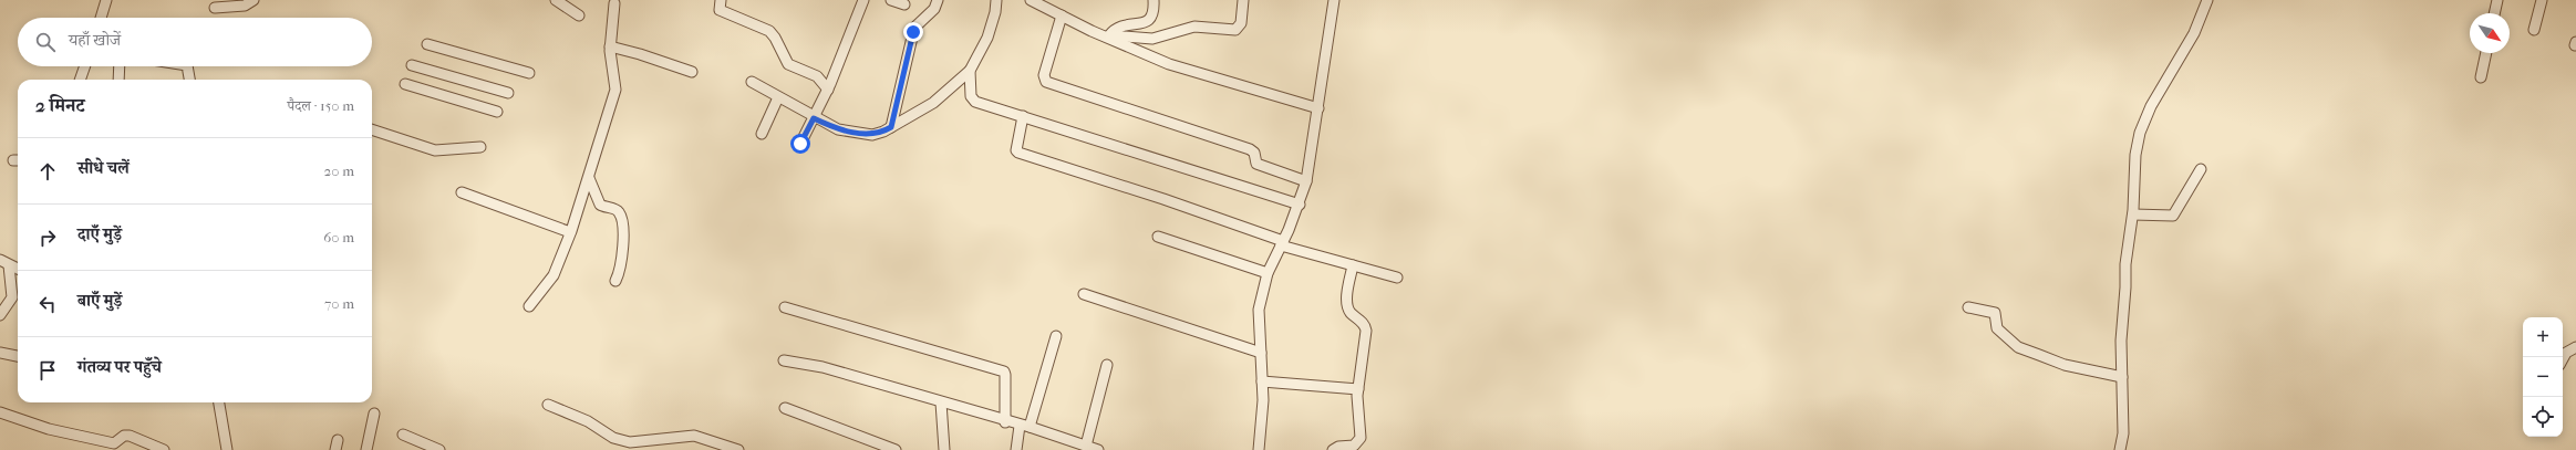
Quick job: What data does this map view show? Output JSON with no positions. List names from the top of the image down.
{
  "north": "bottom right",
  "page": {
    "search": "यहाँ खोजें",
    "heading": ["2 मिनट", "पैदल · 150 m"],
    "list": [
      ["सीधे चलें", "20 m"],
      ["दाएँ मुड़ें", "60 m"],
      ["बाएँ मुड़ें", "70 m"],
      "गंतव्य पर पहुँचे"
    ],
    "map_buttons": ["+", "−"]
  }
}
